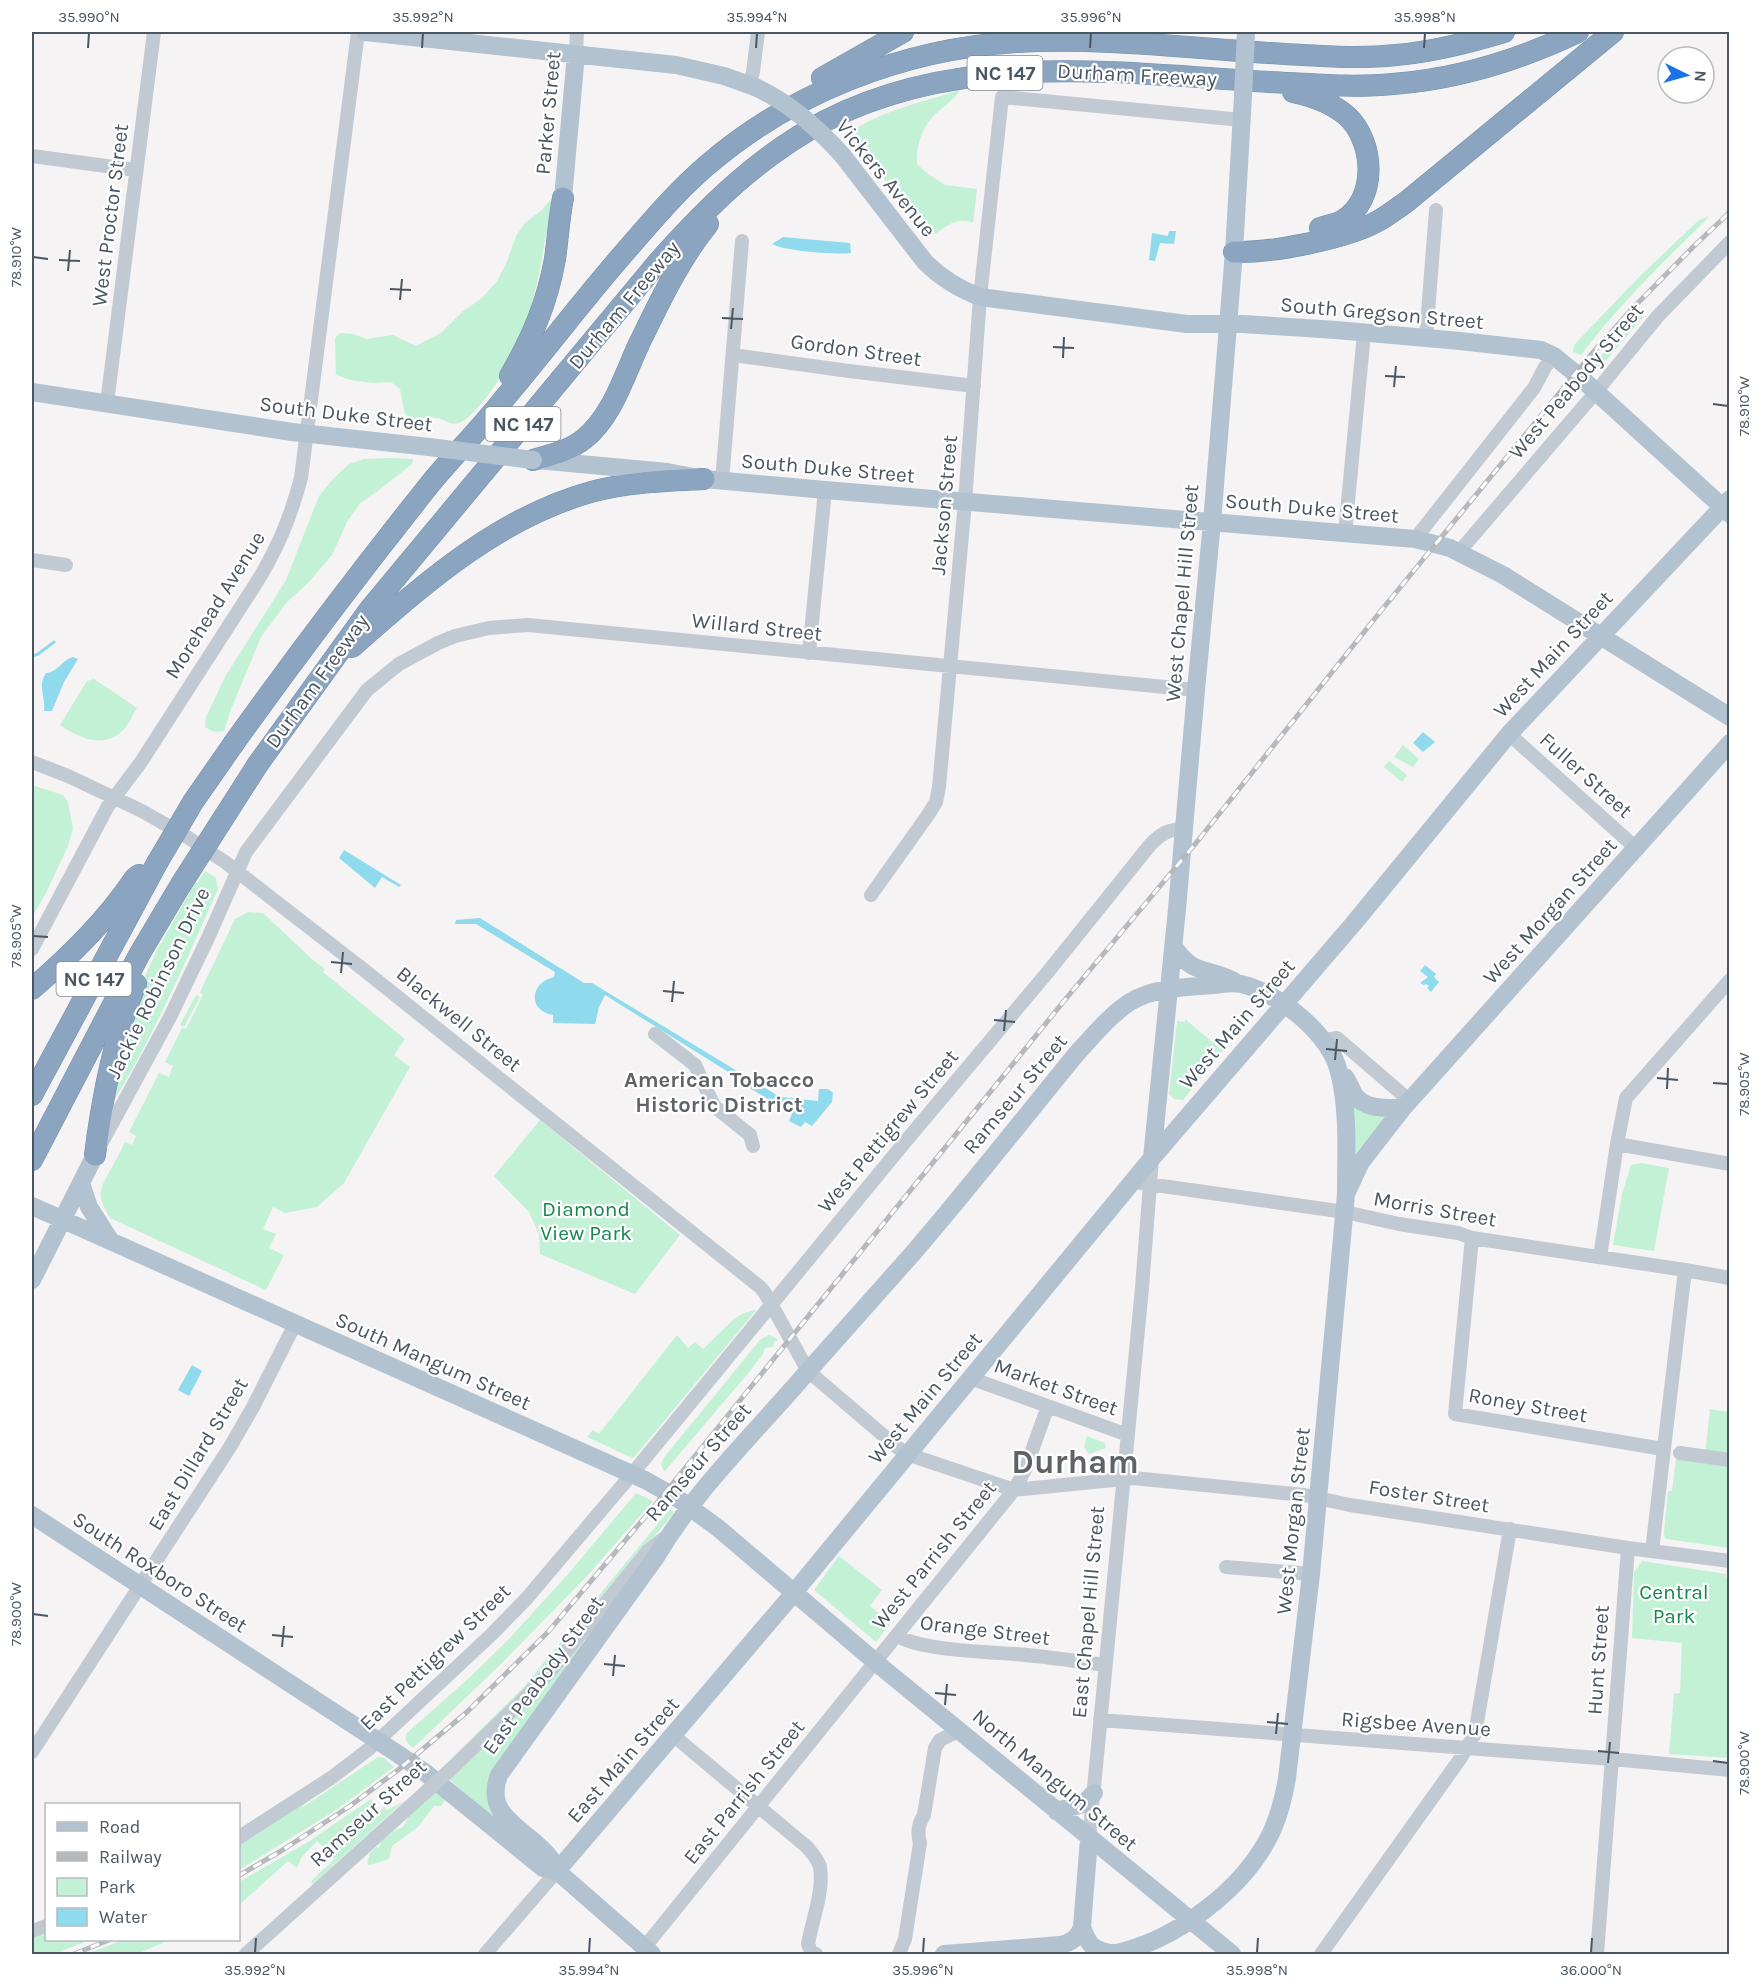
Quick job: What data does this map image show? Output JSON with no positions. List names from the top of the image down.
{
  "streets": {
    "highway": ["NC 147", "Durham Freeway"],
    "main road": [
      "Parker Street",
      "Vickers Avenue",
      "South Gregson Street",
      "South Duke Street",
      "West Chapel Hill Street",
      "West Main Street",
      "West Morgan Street",
      "Jackie Robinson Drive",
      "Ramseur Street",
      "South Mangum Street",
      "South Roxboro Street",
      "East Chapel Hill Street",
      "East Peabody Street",
      "East Main Street",
      "North Mangum Street"
    ],
    "street": [
      "West Proctor Street",
      "Gordon Street",
      "West Peabody Street",
      "Jackson Street",
      "Morehead Avenue",
      "Willard Street",
      "Fuller Street",
      "Blackwell Street",
      "West Pettigrew Street",
      "Morris Street",
      "Market Street",
      "Roney Street",
      "East Dillard Street",
      "Foster Street",
      "West Parrish Street",
      "Orange Street",
      "East Pettigrew Street",
      "Hunt Street",
      "Rigsbee Avenue",
      "East Parrish Street"
    ]
  },
  "crossings": [
    ["Parker Street", "Vickers Avenue"],
    ["Vickers Avenue", "South Gregson Street"],
    ["Vickers Avenue", "Jackson Street"],
    ["West Proctor Street", "South Duke Street"],
    ["South Gregson Street", "West Peabody Street"],
    ["South Gregson Street", "Jackson Street"],
    ["South Gregson Street", "West Chapel Hill Street"],
    ["South Gregson Street", "West Main Street"],
    ["Gordon Street", "Jackson Street"],
    ["West Peabody Street", "South Duke Street"],
    ["South Duke Street", "Jackson Street"],
    ["South Duke Street", "West Chapel Hill Street"],
    ["South Duke Street", "Morehead Avenue"],
    ["South Duke Street", "West Main Street"],
    ["Jackson Street", "West Chapel Hill Street"],
    ["Jackson Street", "Willard Street"],
    ["West Chapel Hill Street", "Willard Street"],
    ["West Chapel Hill Street", "West Main Street"],
    ["West Chapel Hill Street", "Ramseur Street"],
    ["West Chapel Hill Street", "West Pettigrew Street"],
    ["Morehead Avenue", "Blackwell Street"],
    ["Willard Street", "Jackie Robinson Drive"],
    ["West Main Street", "Fuller Street"],
    ["West Main Street", "Morris Street"],
    ["West Main Street", "South Mangum Street"],
    ["West Main Street", "Market Street"],
    ["West Main Street", "East Chapel Hill Street"],
    ["West Main Street", "East Main Street"],
    ["West Main Street", "North Mangum Street"],
    ["Fuller Street", "West Morgan Street"],
    ["West Morgan Street", "Morris Street"],
    ["West Morgan Street", "Foster Street"],
    ["West Morgan Street", "Rigsbee Avenue"],
    ["West Morgan Street", "North Mangum Street"],
    ["Jackie Robinson Drive", "Blackwell Street"],
    ["Jackie Robinson Drive", "South Mangum Street"],
    ["Blackwell Street", "Ramseur Street"],
    ["Blackwell Street", "West Pettigrew Street"],
    ["Ramseur Street", "South Mangum Street"],
    ["Ramseur Street", "East Peabody Street"],
    ["West Pettigrew Street", "South Mangum Street"],
    ["West Pettigrew Street", "East Pettigrew Street"],
    ["Morris Street", "Roney Street"],
    ["Morris Street", "East Chapel Hill Street"],
    ["South Mangum Street", "East Dillard Street"],
    ["South Mangum Street", "East Pettigrew Street"],
    ["South Mangum Street", "East Main Street"],
    ["South Mangum Street", "North Mangum Street"],
    ["Market Street", "West Parrish Street"],
    ["Market Street", "East Chapel Hill Street"],
    ["East Dillard Street", "South Roxboro Street"],
    ["Foster Street", "West Parrish Street"],
    ["Foster Street", "East Chapel Hill Street"],
    ["Foster Street", "Hunt Street"],
    ["West Parrish Street", "Orange Street"],
    ["West Parrish Street", "North Mangum Street"],
    ["West Parrish Street", "East Parrish Street"],
    ["South Roxboro Street", "East Pettigrew Street"],
    ["South Roxboro Street", "East Peabody Street"],
    ["South Roxboro Street", "East Main Street"],
    ["East Chapel Hill Street", "Orange Street"],
    ["East Chapel Hill Street", "Rigsbee Avenue"],
    ["East Chapel Hill Street", "North Mangum Street"],
    ["Hunt Street", "Rigsbee Avenue"],
    ["East Peabody Street", "East Main Street"],
    ["East Main Street", "North Mangum Street"],
    ["North Mangum Street", "East Parrish Street"]
  ],
  "districts": ["American Tobacco Historic District", "Durham"],
  "parks": ["Diamond View Park", "Central Park"],
  "legend": [
    "Road",
    "Railway",
    "Park",
    "Water"
  ],
  "north": "right",
  "coordinates": [
    "35.990°N",
    "35.992°N",
    "35.994°N",
    "35.996°N",
    "35.998°N",
    "78.910°W",
    "78.905°W",
    "78.900°W",
    "36.000°N"
  ]
}
